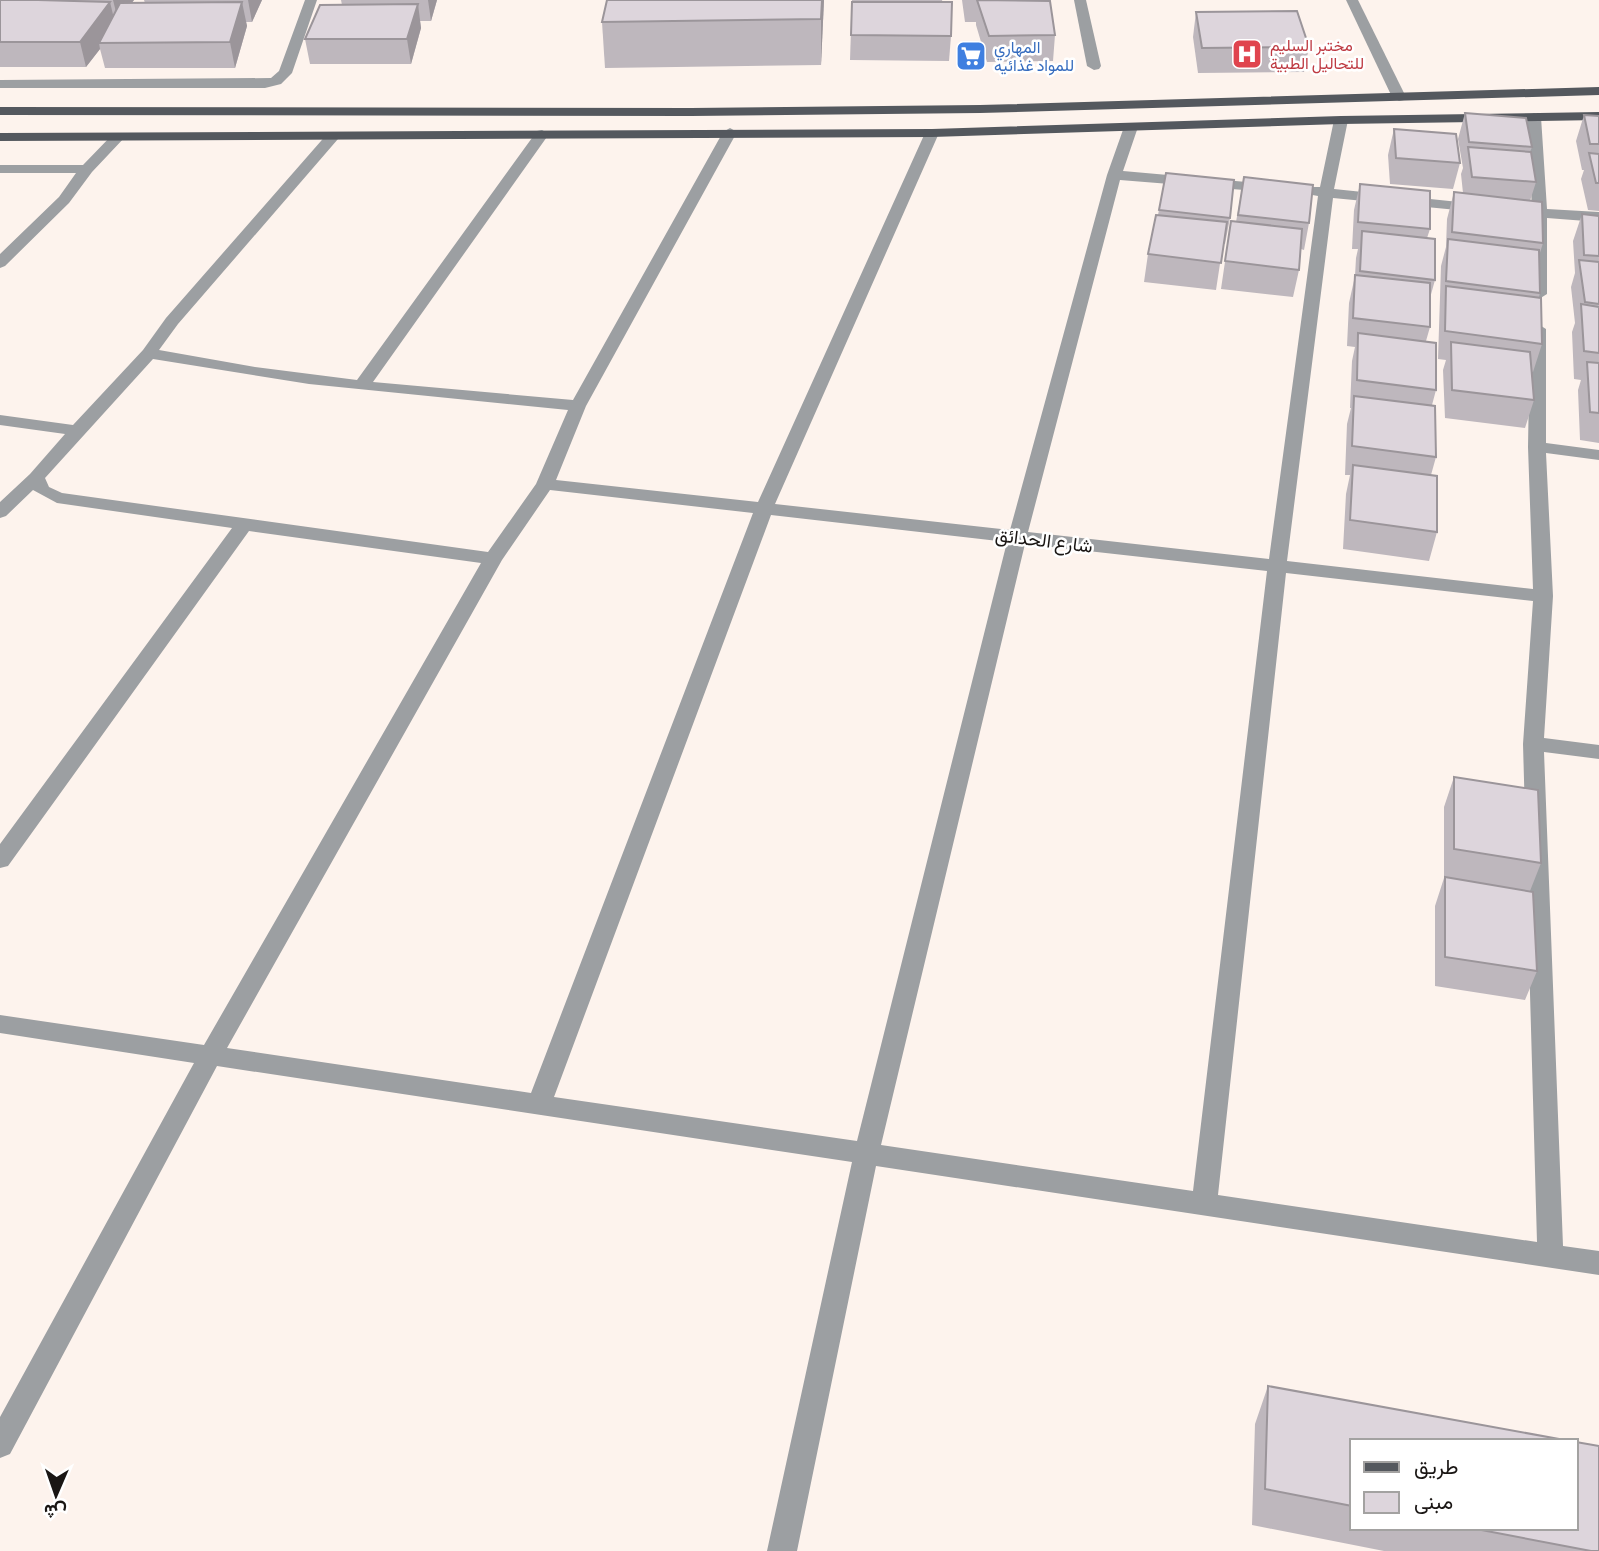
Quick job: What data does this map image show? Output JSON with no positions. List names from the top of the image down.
{
  "streets": {
    "street": ["شارع الحدائق"]
  },
  "places": {
    "hospital": ["مختبر السليم للتحاليل الطبية"],
    "supermarket": ["المهاري للمواد غذائيه"]
  },
  "legend": ["طريق", "مبنى"],
  "north": "bottom"
}
